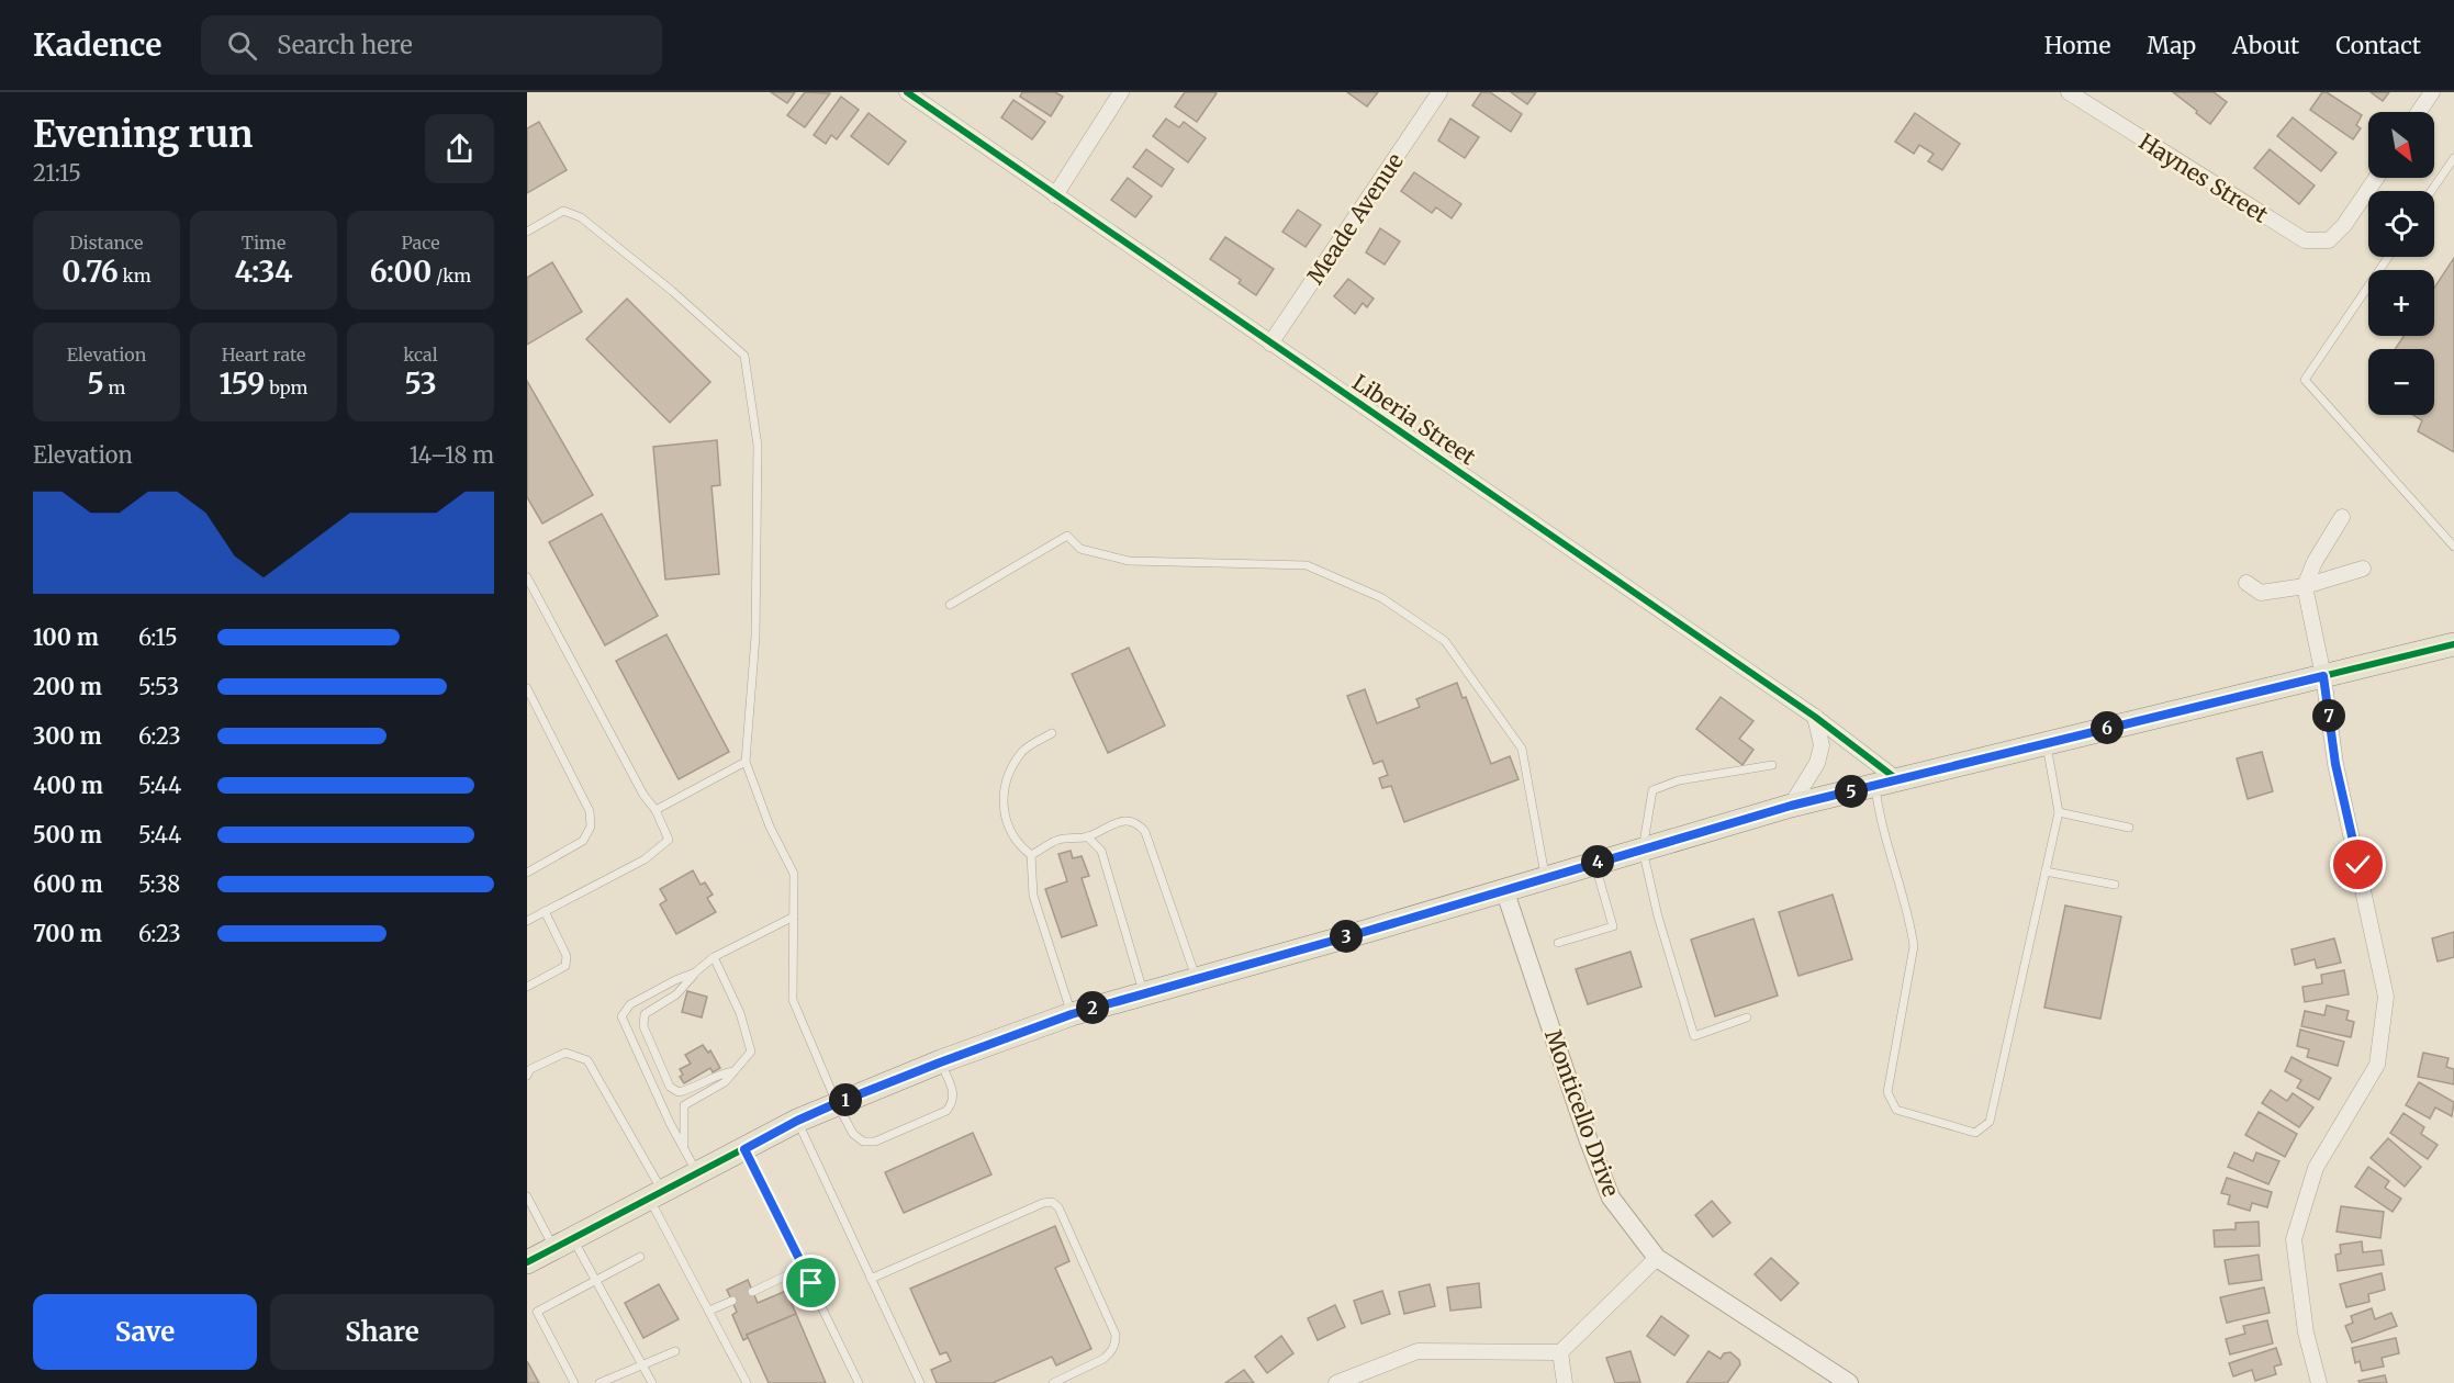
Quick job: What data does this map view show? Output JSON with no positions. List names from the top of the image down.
{
  "streets": {
    "street": [
      "Haynes Street",
      "Meade Avenue",
      "Liberia Street",
      "Monticello Drive"
    ]
  },
  "crossings": [
    ["Meade Avenue", "Liberia Street"]
  ],
  "north": "bottom right",
  "page": {
    "header": "Kadence",
    "search": "Search here",
    "nav": [
      "Home",
      "Map",
      "About",
      "Contact"
    ],
    "heading": ["Evening run", "21:15"],
    "map_buttons": ["+", "−"],
    "stats": [
      ["Distance", "0.76 km"],
      ["Time", "4:34"],
      ["Pace", "6:00 /km"],
      ["Elevation", "5 m"],
      ["Heart rate", "159 bpm"],
      ["kcal", "53"]
    ],
    "chart": ["Elevation", "14–18 m"],
    "list": [
      {
        "name": "100 m",
        "note": "6:15"
      },
      {
        "name": "200 m",
        "note": "5:53"
      },
      {
        "name": "300 m",
        "note": "6:23"
      },
      {
        "name": "400 m",
        "note": "5:44"
      },
      {
        "name": "500 m",
        "note": "5:44"
      },
      {
        "name": "600 m",
        "note": "5:38"
      },
      {
        "name": "700 m",
        "note": "6:23"
      }
    ],
    "pins": [
      "7",
      "6",
      "5",
      "4",
      "3",
      "2",
      "1"
    ],
    "buttons": ["Save", "Share"]
  }
}
